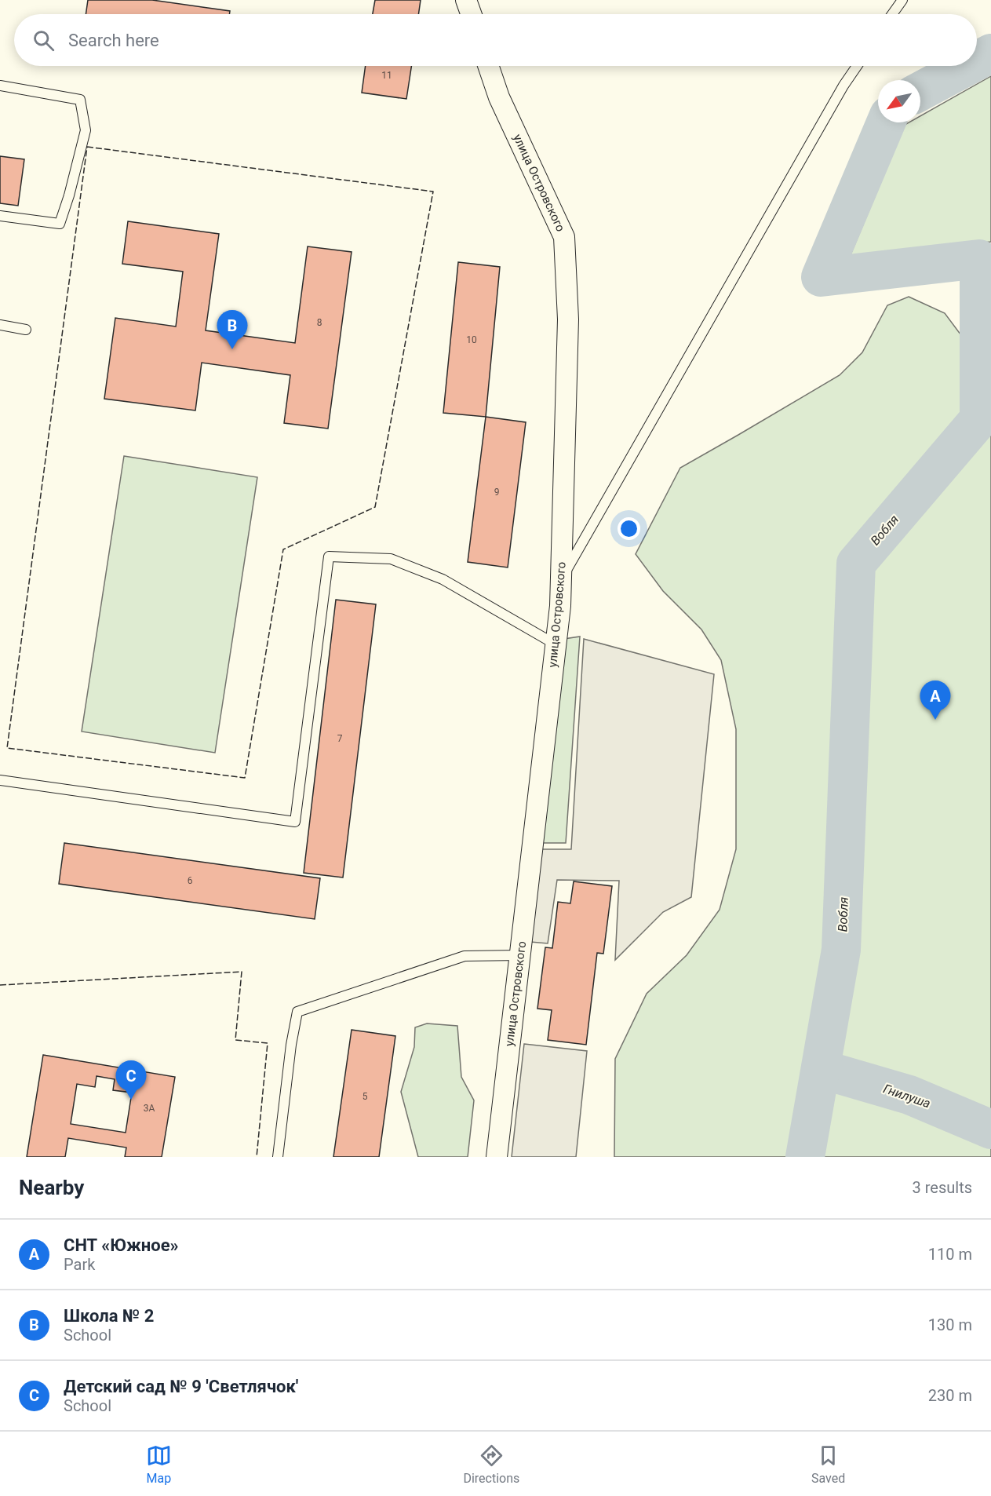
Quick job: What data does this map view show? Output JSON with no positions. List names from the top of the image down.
{
  "streets": {
    "street": ["улица Островского"]
  },
  "water": ["Вобля", "Гнилуша"],
  "house_numbers": [
    "11",
    "8",
    "10",
    "9",
    "7",
    "6",
    "5",
    "3А"
  ],
  "north": "bottom left",
  "page": {
    "search": "Search here",
    "pins": ["B", "A", "C"],
    "heading": ["Nearby", "3 results"],
    "list": [
      {
        "mark": "A",
        "name": "СНТ «Южное»",
        "note": "Park",
        "value": "110 m"
      },
      {
        "mark": "B",
        "name": "Школа № 2",
        "note": "School",
        "value": "130 m"
      },
      {
        "mark": "C",
        "name": "Детский сад № 9 'Светлячок'",
        "note": "School",
        "value": "230 m"
      }
    ],
    "nav": ["Map", "Directions", "Saved"]
  }
}
